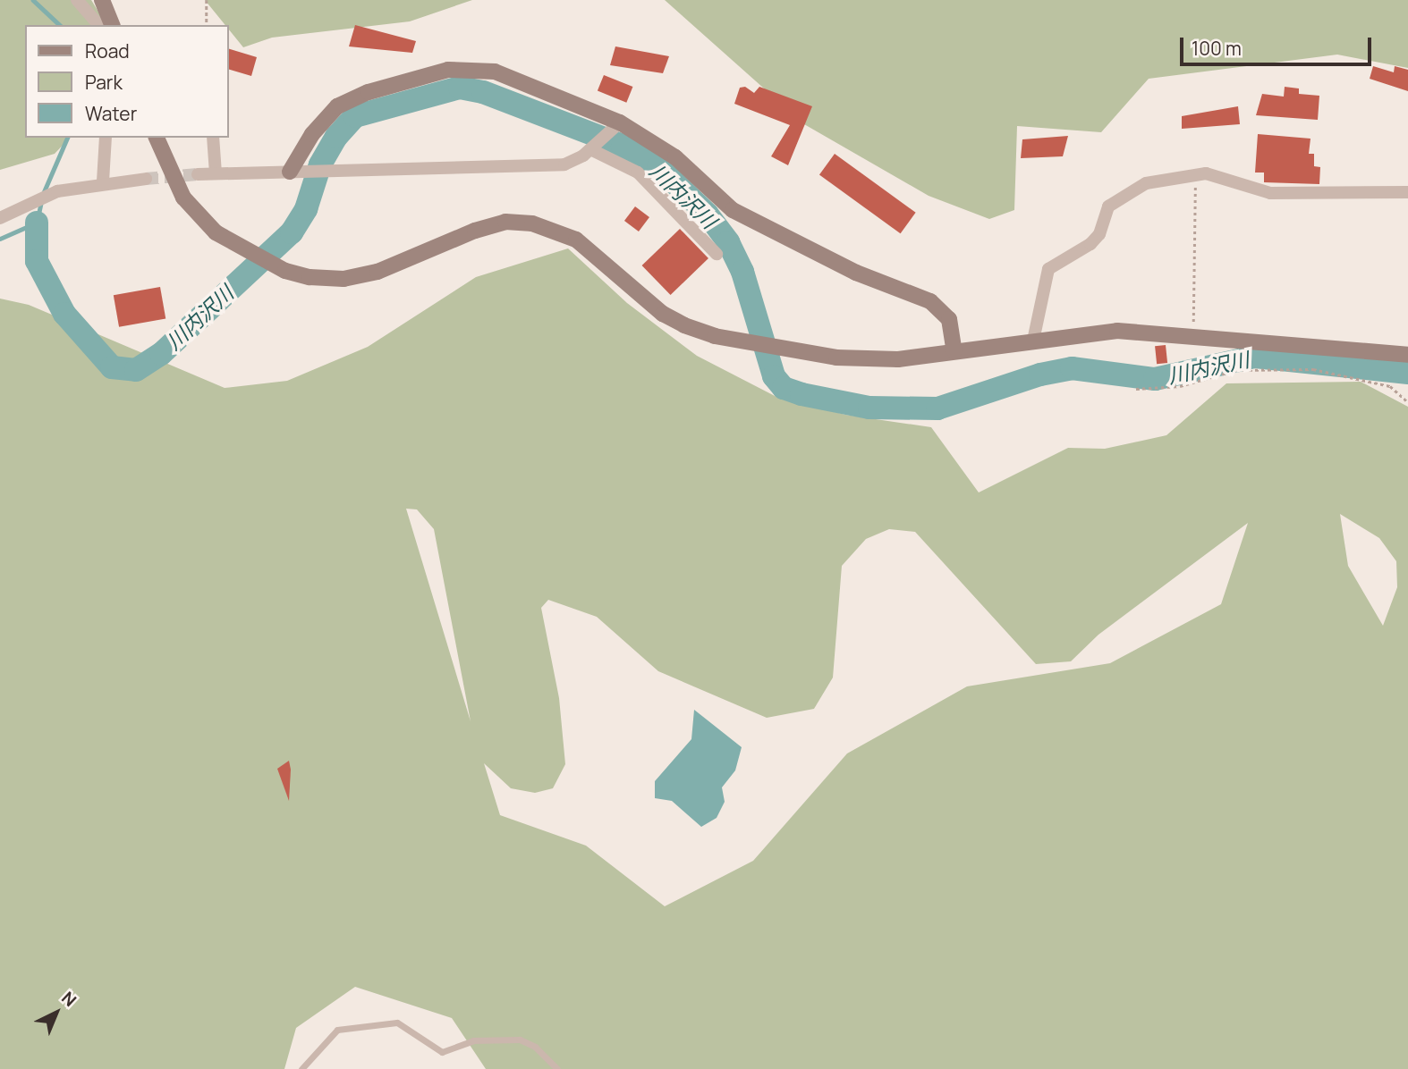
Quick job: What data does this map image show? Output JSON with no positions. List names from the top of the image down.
{
  "water": ["川内沢川"],
  "legend": ["Road", "Park", "Water"],
  "scale_bar": "100 m",
  "north": "top right"
}
